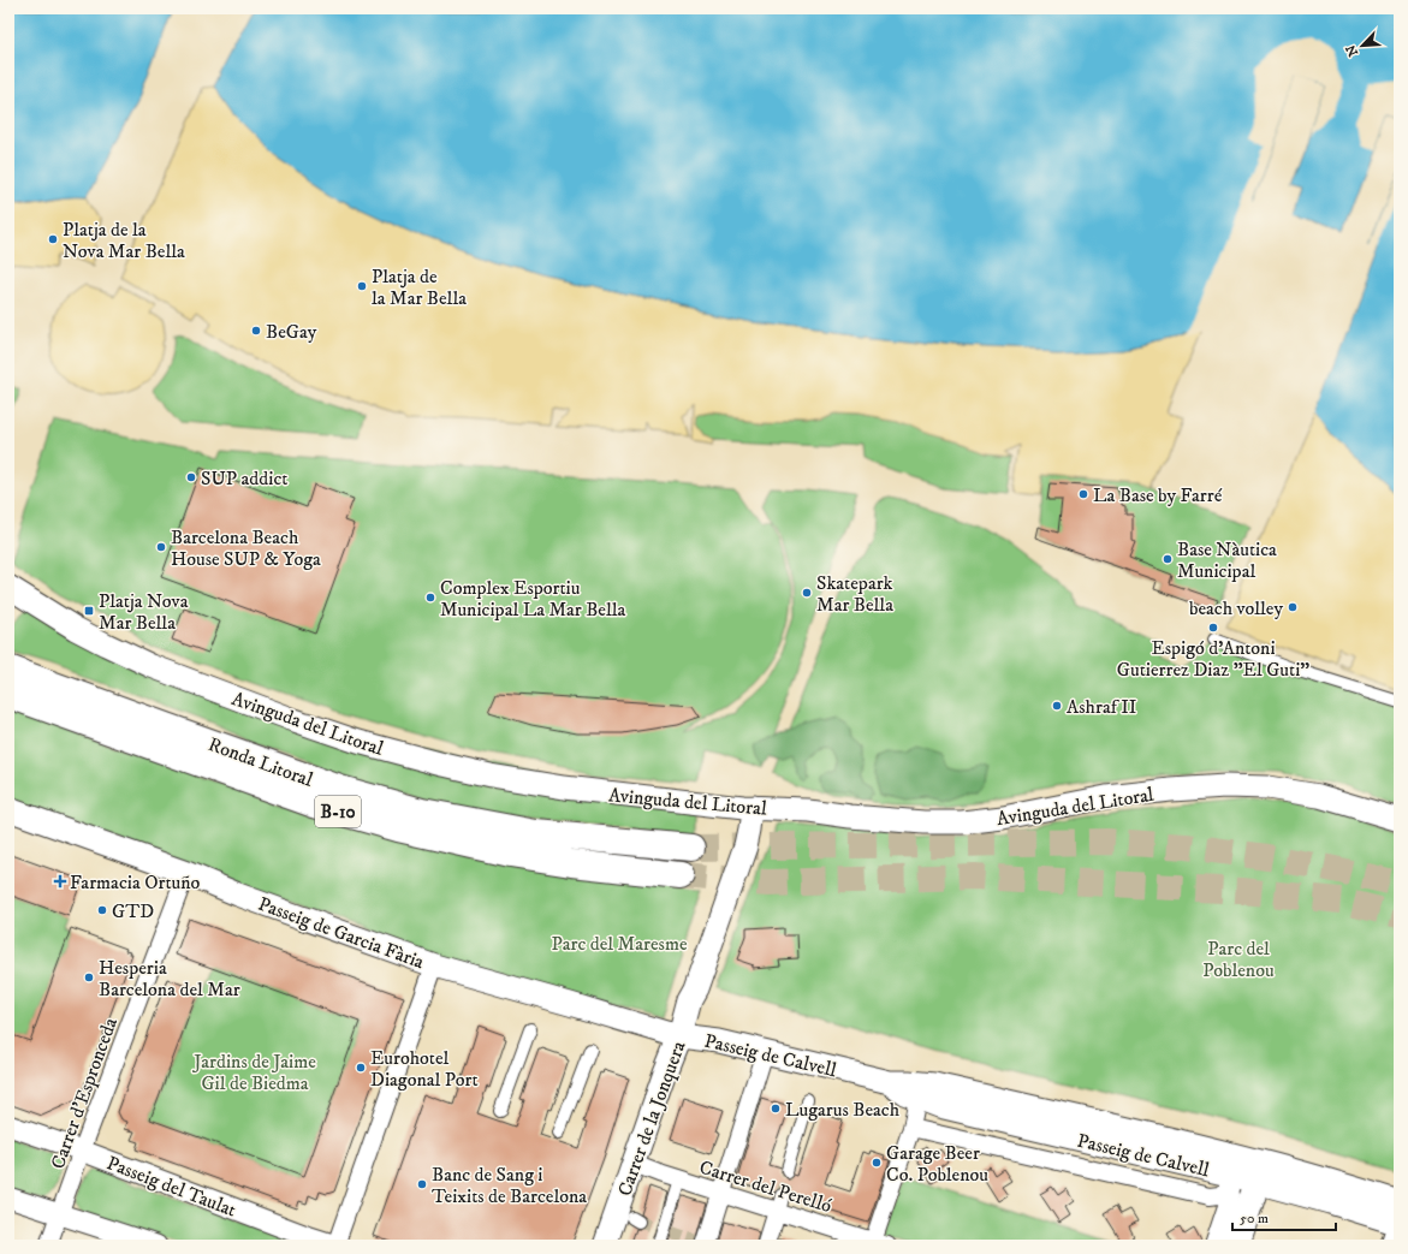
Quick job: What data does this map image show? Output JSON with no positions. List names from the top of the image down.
{
  "streets": {
    "highway": ["Ronda Litoral", "B-10"],
    "main road": [
      "Avinguda del Litoral",
      "Passeig de Garcia Fària",
      "Passeig de Calvell",
      "Carrer de la Jonquera"
    ],
    "street": ["Carrer d'Espronceda", "Passeig del Taulat", "Carrer del Perelló"]
  },
  "crossings": [
    ["Avinguda del Litoral", "Carrer de la Jonquera"],
    ["Passeig de Garcia Fària", "Passeig de Calvell"],
    ["Passeig de Garcia Fària", "Carrer d'Espronceda"],
    ["Passeig de Garcia Fària", "Carrer de la Jonquera"],
    ["Passeig de Calvell", "Carrer de la Jonquera"],
    ["Carrer d'Espronceda", "Passeig del Taulat"],
    ["Carrer de la Jonquera", "Carrer del Perelló"]
  ],
  "parks": ["Parc del Maresme", "Parc del Poblenou", "Jardins de Jaime Gil de Biedma"],
  "places": {
    "other": [
      "Platja de la Nova Mar Bella",
      "Platja de la Mar Bella",
      "BeGay",
      "SUP addict",
      "La Base by Farré",
      "Barcelona Beach House SUP & Yoga",
      "Base Nàutica Municipal",
      "Skatepark Mar Bella",
      "Complex Esportiu Municipal La Mar Bella",
      "beach volley",
      "Espigó d'Antoni Gutierrez Diaz \"El Guti\"",
      "Ashraf II",
      "GTD",
      "Hesperia Barcelona del Mar",
      "Eurohotel Diagonal Port",
      "Lugarus Beach",
      "Garage Beer Co. Poblenou",
      "Banc de Sang i Teixits de Barcelona"
    ],
    "transit": ["Platja Nova Mar Bella"],
    "health": ["Farmacia Ortuño"]
  },
  "scale_bar": "50 m",
  "north": "bottom left"
}
